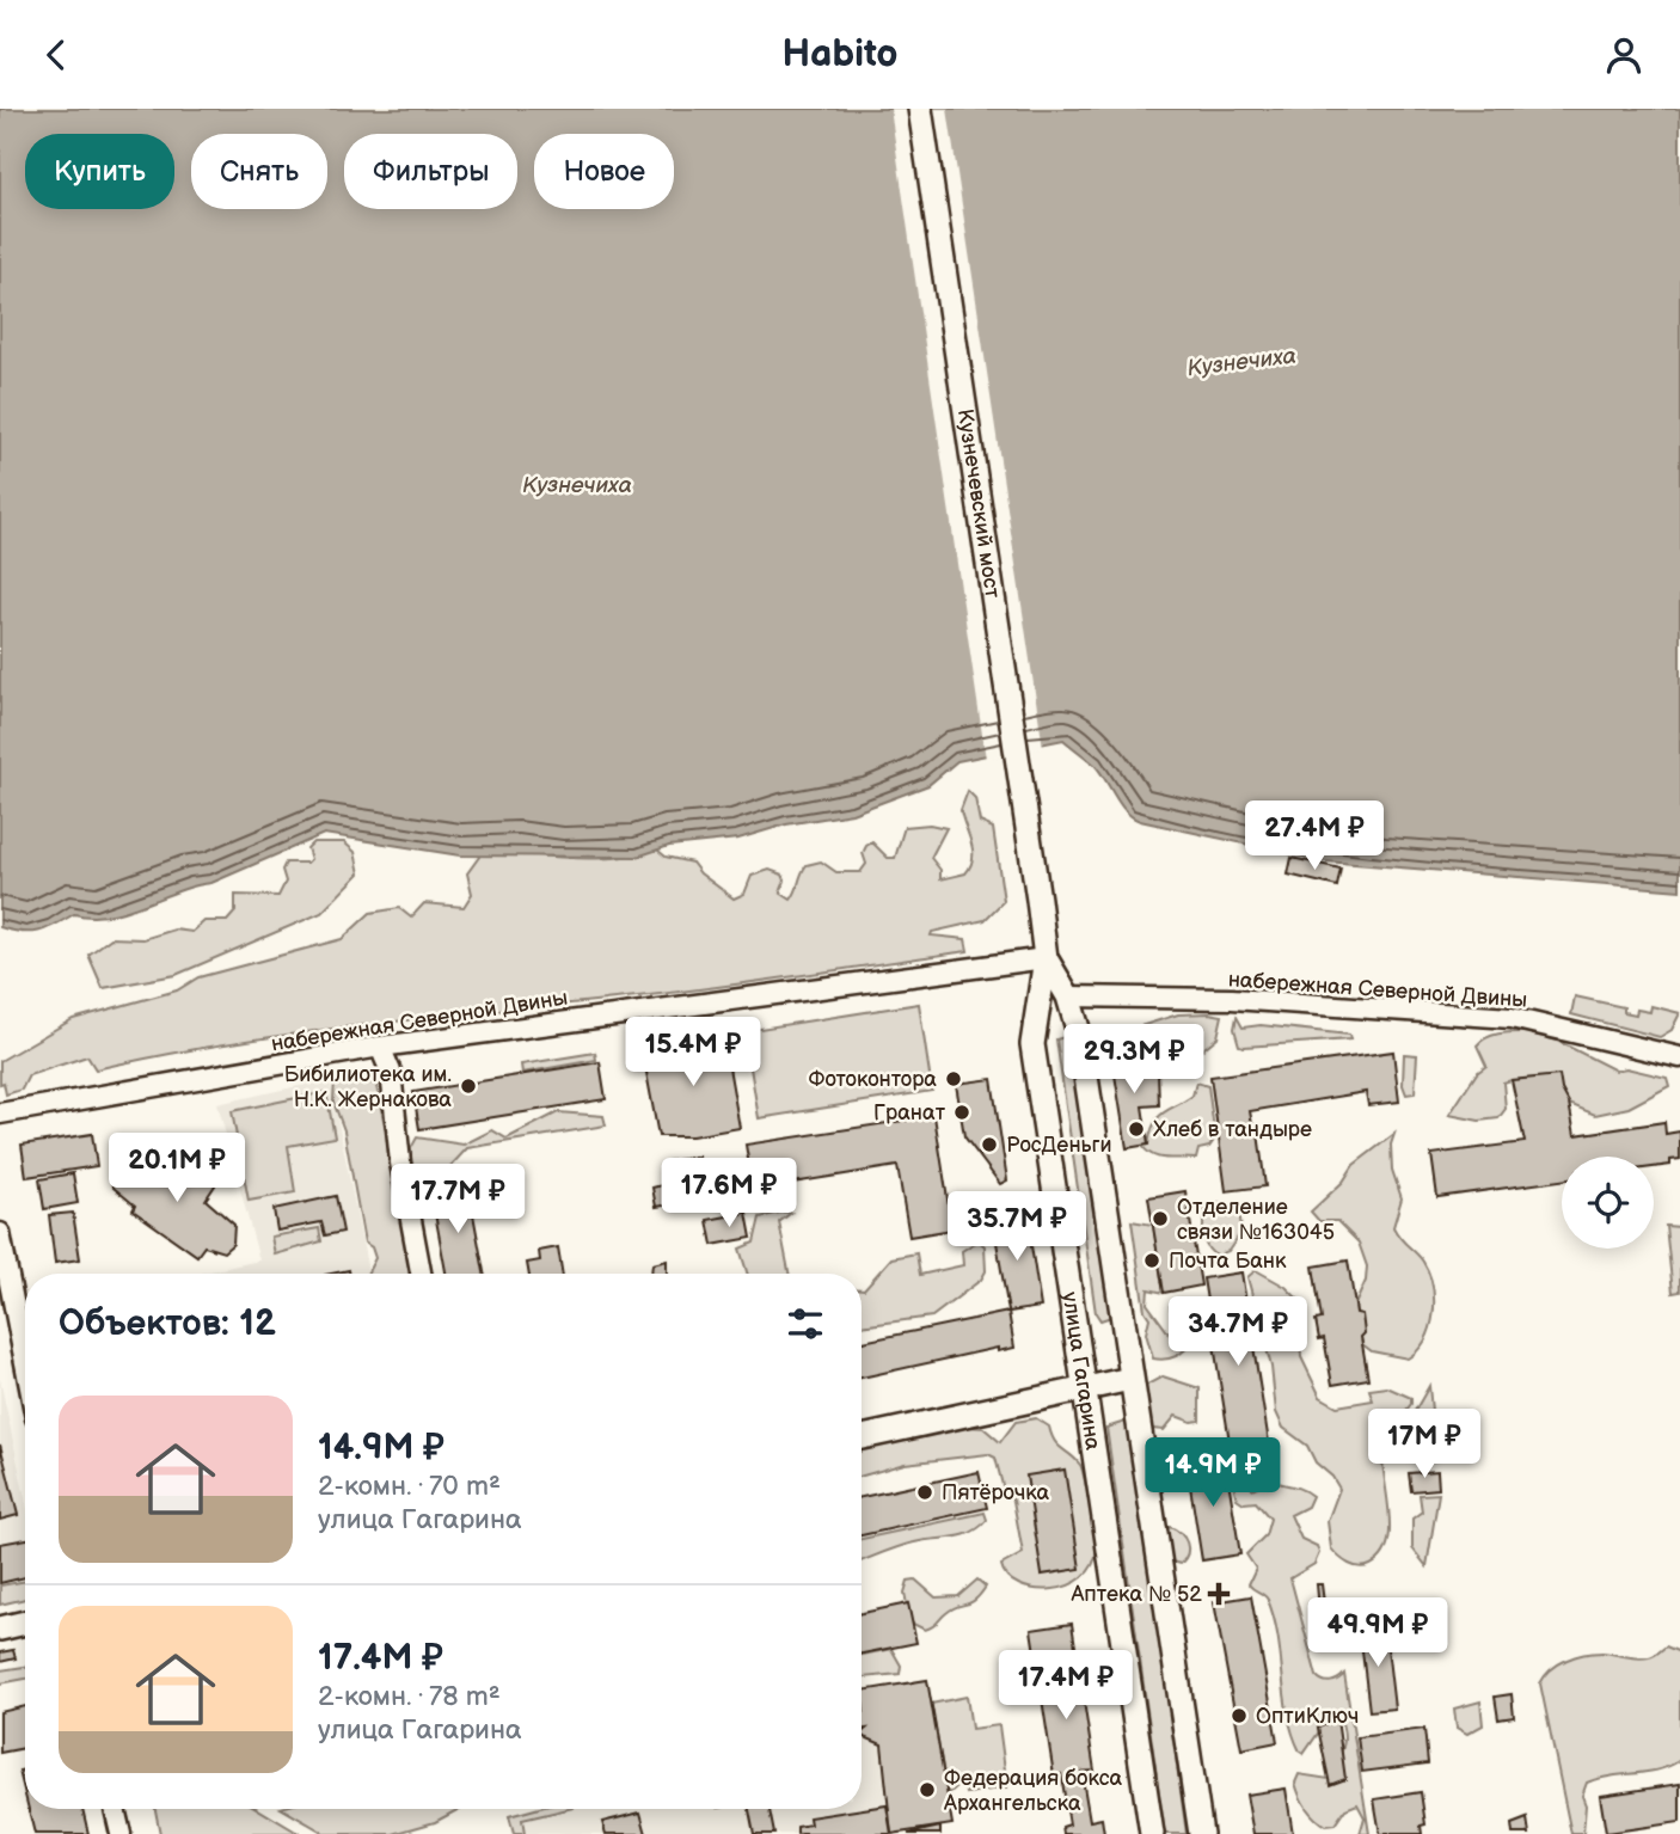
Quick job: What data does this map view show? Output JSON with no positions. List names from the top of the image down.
{
  "streets": {
    "main road": ["Кузнечевский мост", "улица Гагарина"],
    "street": ["набережная Северной Двины"]
  },
  "crossings": [
    ["Кузнечевский мост", "улица Гагарина"],
    ["набережная Северной Двины", "улица Гагарина"]
  ],
  "water": ["Кузнечиха"],
  "places": {
    "other": [
      "Фотоконтора",
      "Бибилиотека им. Н.К. Жернакова",
      "Гранат",
      "Хлеб в тандыре",
      "РосДеньги",
      "Отделение связи №163045",
      "Почта Банк",
      "Пятёрочка",
      "ОптиКлюч",
      "Федерация бокса Архангельска"
    ],
    "health": ["Аптека № 52"]
  },
  "page": {
    "header": "Habito",
    "chip": [
      "Купить",
      "Снять",
      "Фильтры",
      "Новое"
    ],
    "price": [
      "27.4M ₽",
      "15.4M ₽",
      "29.3M ₽",
      "20.1M ₽",
      "17.6M ₽",
      "17.7M ₽",
      "35.7M ₽",
      "34.7M ₽",
      "17M ₽",
      "14.9M ₽",
      "49.9M ₽",
      "17.4M ₽"
    ],
    "heading": "Объектов: 12",
    "list": [
      {
        "name": "14.9M ₽",
        "note": "2-комн. · 70 m² · улица Гагарина"
      },
      {
        "name": "17.4M ₽",
        "note": "2-комн. · 78 m² · улица Гагарина"
      }
    ]
  }
}
